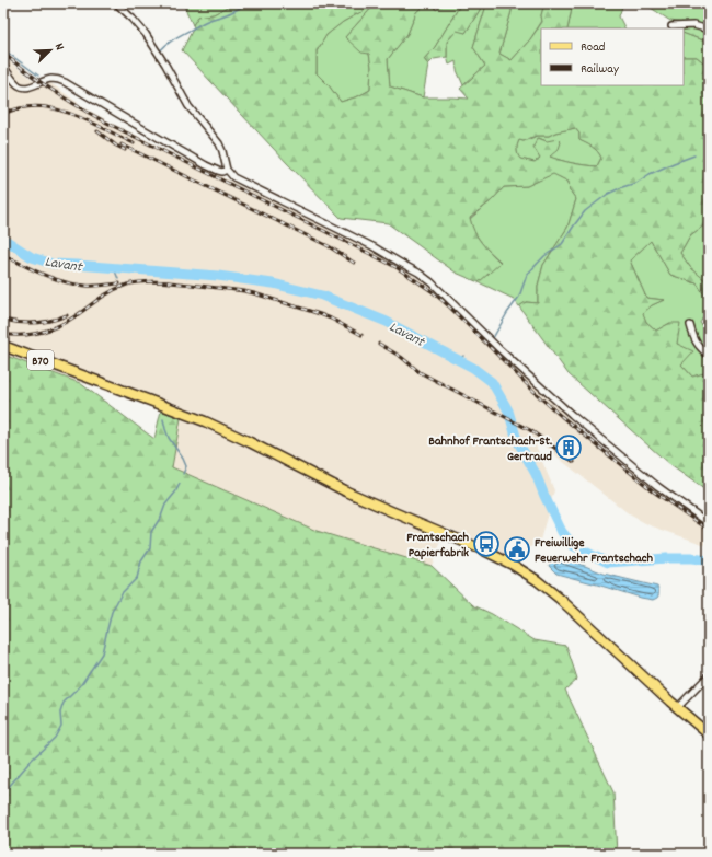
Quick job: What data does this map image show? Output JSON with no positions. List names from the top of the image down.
{
  "streets": {
    "main road": ["B70"]
  },
  "water": ["Lavant"],
  "places": {
    "building": ["Bahnhof Frantschach-St. Gertraud"],
    "bus stop": ["Frantschach Papierfabrik"],
    "public building": ["Freiwillige Feuerwehr Frantschach"]
  },
  "legend": ["Road", "Railway"],
  "north": "top right"
}
